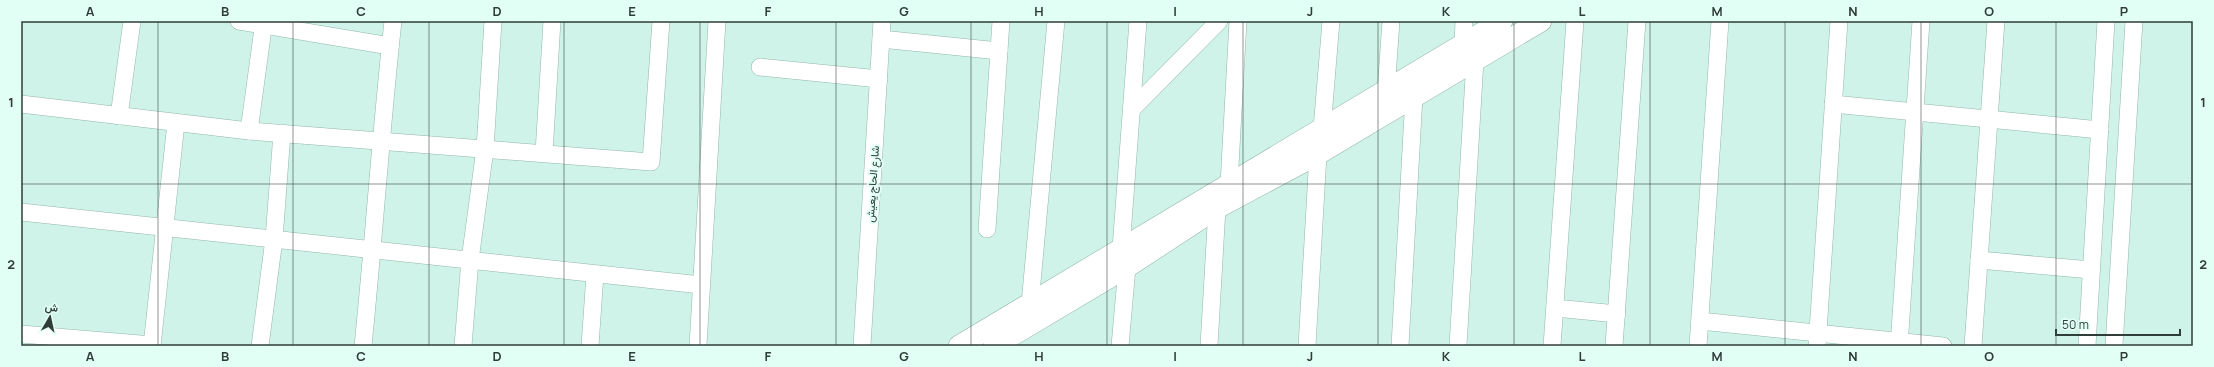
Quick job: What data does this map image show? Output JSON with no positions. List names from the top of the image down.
{
  "streets": {
    "street": ["شارع الحاج يعيش"]
  },
  "scale_bar": "50 m",
  "north": "top",
  "grid": {
    "columns": [
      "A",
      "B",
      "C",
      "D",
      "E",
      "F",
      "G",
      "H",
      "I",
      "J",
      "K",
      "L",
      "M",
      "N",
      "O",
      "P"
    ],
    "rows": ["1", "2"]
  }
}
